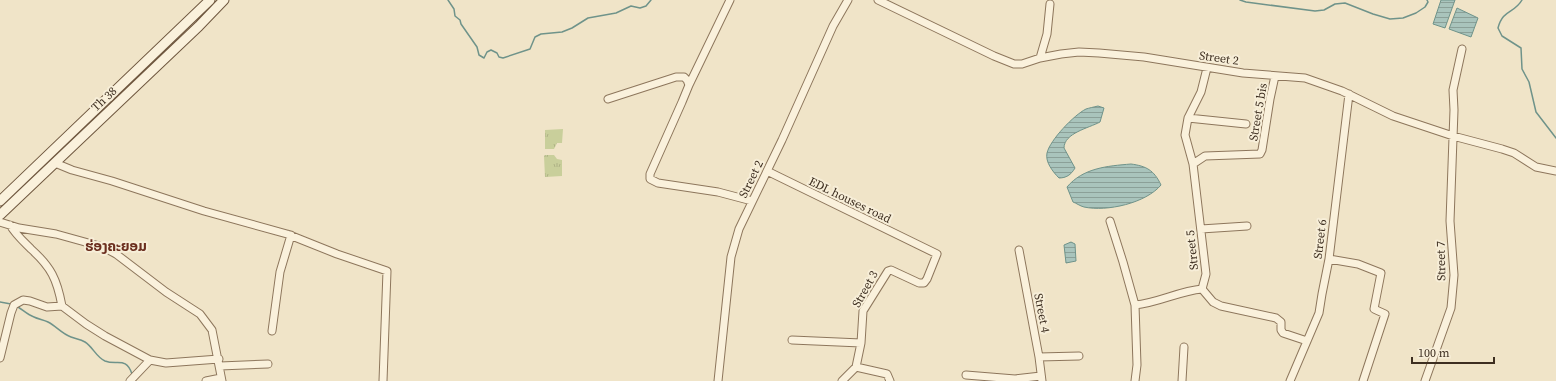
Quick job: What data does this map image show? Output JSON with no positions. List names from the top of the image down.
{
  "streets": {
    "street": [
      "Street 2",
      "Th 38",
      "Street 5 bis",
      "EDL houses road",
      "Street 6",
      "Street 5",
      "Street 7",
      "Street 3",
      "Street 4"
    ]
  },
  "crossings": [
    ["Street 2", "Street 5 bis"],
    ["Street 2", "EDL houses road"],
    ["Street 2", "Street 6"],
    ["Street 2", "Street 5"],
    ["Street 2", "Street 7"],
    ["Street 5 bis", "Street 5"],
    ["EDL houses road", "Street 3"]
  ],
  "districts": ["ຮ່ອງຄະຍອມ"],
  "scale_bar": "100 m"
}
